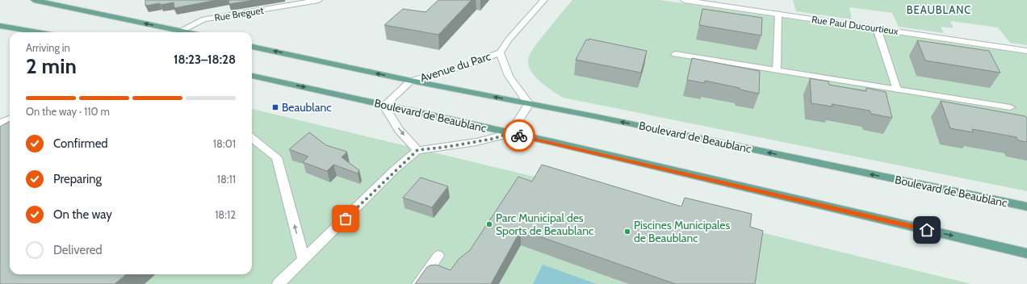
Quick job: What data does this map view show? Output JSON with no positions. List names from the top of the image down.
{
  "streets": {
    "main road": ["Boulevard de Beaublanc"],
    "street": ["Rue Breguet", "Rue Paul Ducourtieux", "Avenue du Parc"]
  },
  "crossings": [
    ["Avenue du Parc", "Boulevard de Beaublanc"]
  ],
  "districts": ["BEAUBLANC"],
  "places": {
    "transit": ["Beaublanc"],
    "other": ["Parc Municipal des Sports de Beaublanc", "Piscines Municipales de Beaublanc"]
  },
  "page": {
    "heading": ["2 min", "Arriving in", "18:23–18:28"],
    "bar": "On the way · 110 m",
    "list": [
      ["Confirmed", "18:01"],
      ["Preparing", "18:11"],
      ["On the way", "18:12"],
      "Delivered"
    ]
  }
}
